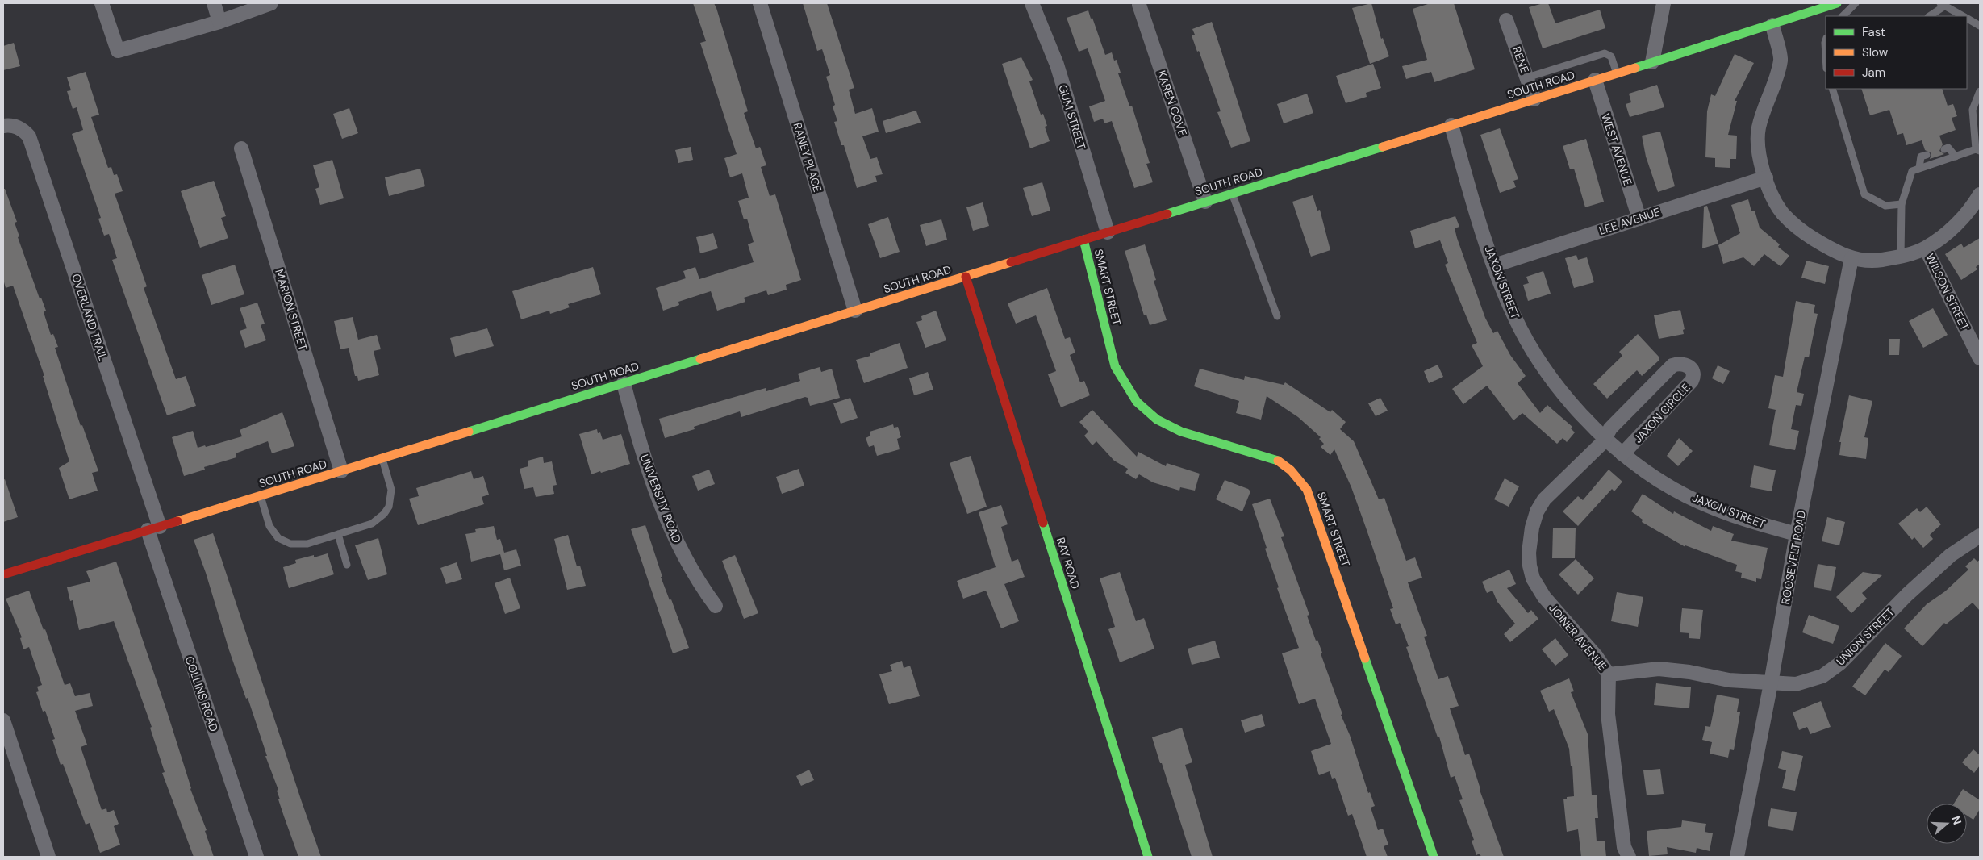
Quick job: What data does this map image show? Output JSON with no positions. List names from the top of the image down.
{
  "streets": {
    "street": [
      "RENE",
      "SOUTH ROAD",
      "KAREN COVE",
      "GUM STREET",
      "WEST AVENUE",
      "RANEY PLACE",
      "LEE AVENUE",
      "JAXON STREET",
      "SMART STREET",
      "WILSON STREET",
      "MARION STREET",
      "OVERLAND TRAIL",
      "JAXON CIRCLE",
      "UNIVERSITY ROAD",
      "ROOSEVELT ROAD",
      "RAY ROAD",
      "UNION STREET",
      "JOINER AVENUE",
      "COLLINS ROAD"
    ]
  },
  "crossings": [
    ["RENE", "SOUTH ROAD"],
    ["SOUTH ROAD", "KAREN COVE"],
    ["SOUTH ROAD", "GUM STREET"],
    ["SOUTH ROAD", "WEST AVENUE"],
    ["SOUTH ROAD", "RANEY PLACE"],
    ["SOUTH ROAD", "JAXON STREET"],
    ["SOUTH ROAD", "SMART STREET"],
    ["SOUTH ROAD", "MARION STREET"],
    ["SOUTH ROAD", "OVERLAND TRAIL"],
    ["SOUTH ROAD", "UNIVERSITY ROAD"],
    ["SOUTH ROAD", "RAY ROAD"],
    ["SOUTH ROAD", "COLLINS ROAD"],
    ["WEST AVENUE", "LEE AVENUE"],
    ["LEE AVENUE", "JAXON STREET"],
    ["JAXON STREET", "JAXON CIRCLE"],
    ["JAXON STREET", "ROOSEVELT ROAD"],
    ["JAXON STREET", "JOINER AVENUE"],
    ["OVERLAND TRAIL", "COLLINS ROAD"],
    ["JAXON CIRCLE", "JOINER AVENUE"],
    ["ROOSEVELT ROAD", "UNION STREET"],
    ["UNION STREET", "JOINER AVENUE"]
  ],
  "legend": ["Fast", "Slow", "Jam"],
  "north": "right"
}
